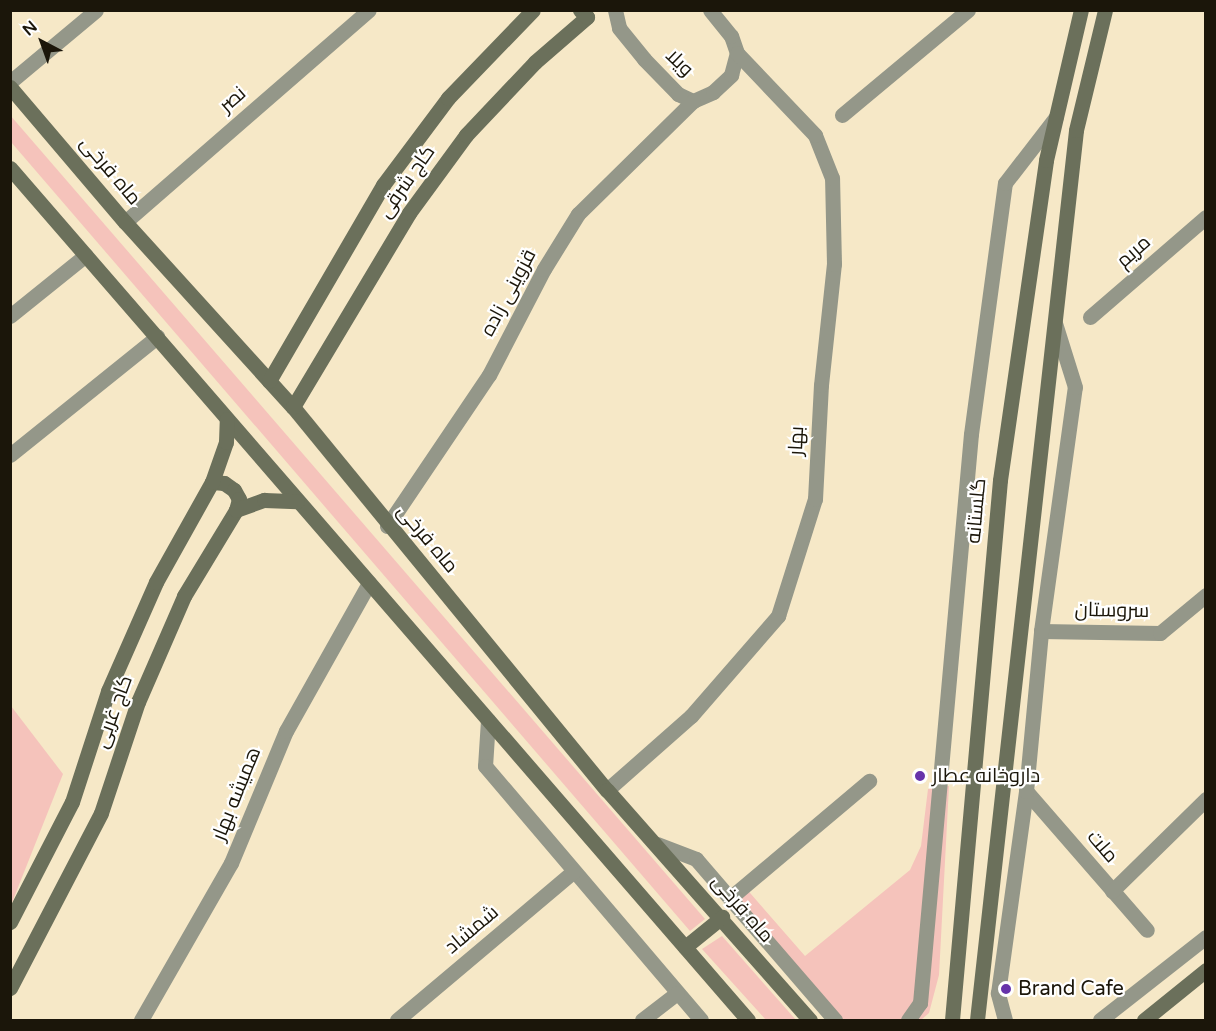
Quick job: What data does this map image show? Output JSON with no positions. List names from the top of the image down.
{
  "streets": {
    "main road": [
      "ماه فرخی",
      "کاج شرقی",
      "گلستانه",
      "کاج غربی"
    ],
    "street": [
      "ویلا",
      "نصر",
      "مریم",
      "قزوینی زاده",
      "بهار",
      "سروستان",
      "همیشه بهار",
      "ملت",
      "شمشاد"
    ]
  },
  "crossings": [
    ["ویلا", "قزوینی زاده"],
    ["ویلا", "بهار"],
    ["نصر", "ماه فرخی"],
    ["ماه فرخی", "کاج شرقی"],
    ["ماه فرخی", "قزوینی زاده"],
    ["ماه فرخی", "بهار"]
  ],
  "places": ["داروخانه عطار", "Brand Cafe"],
  "north": "top left"
}
